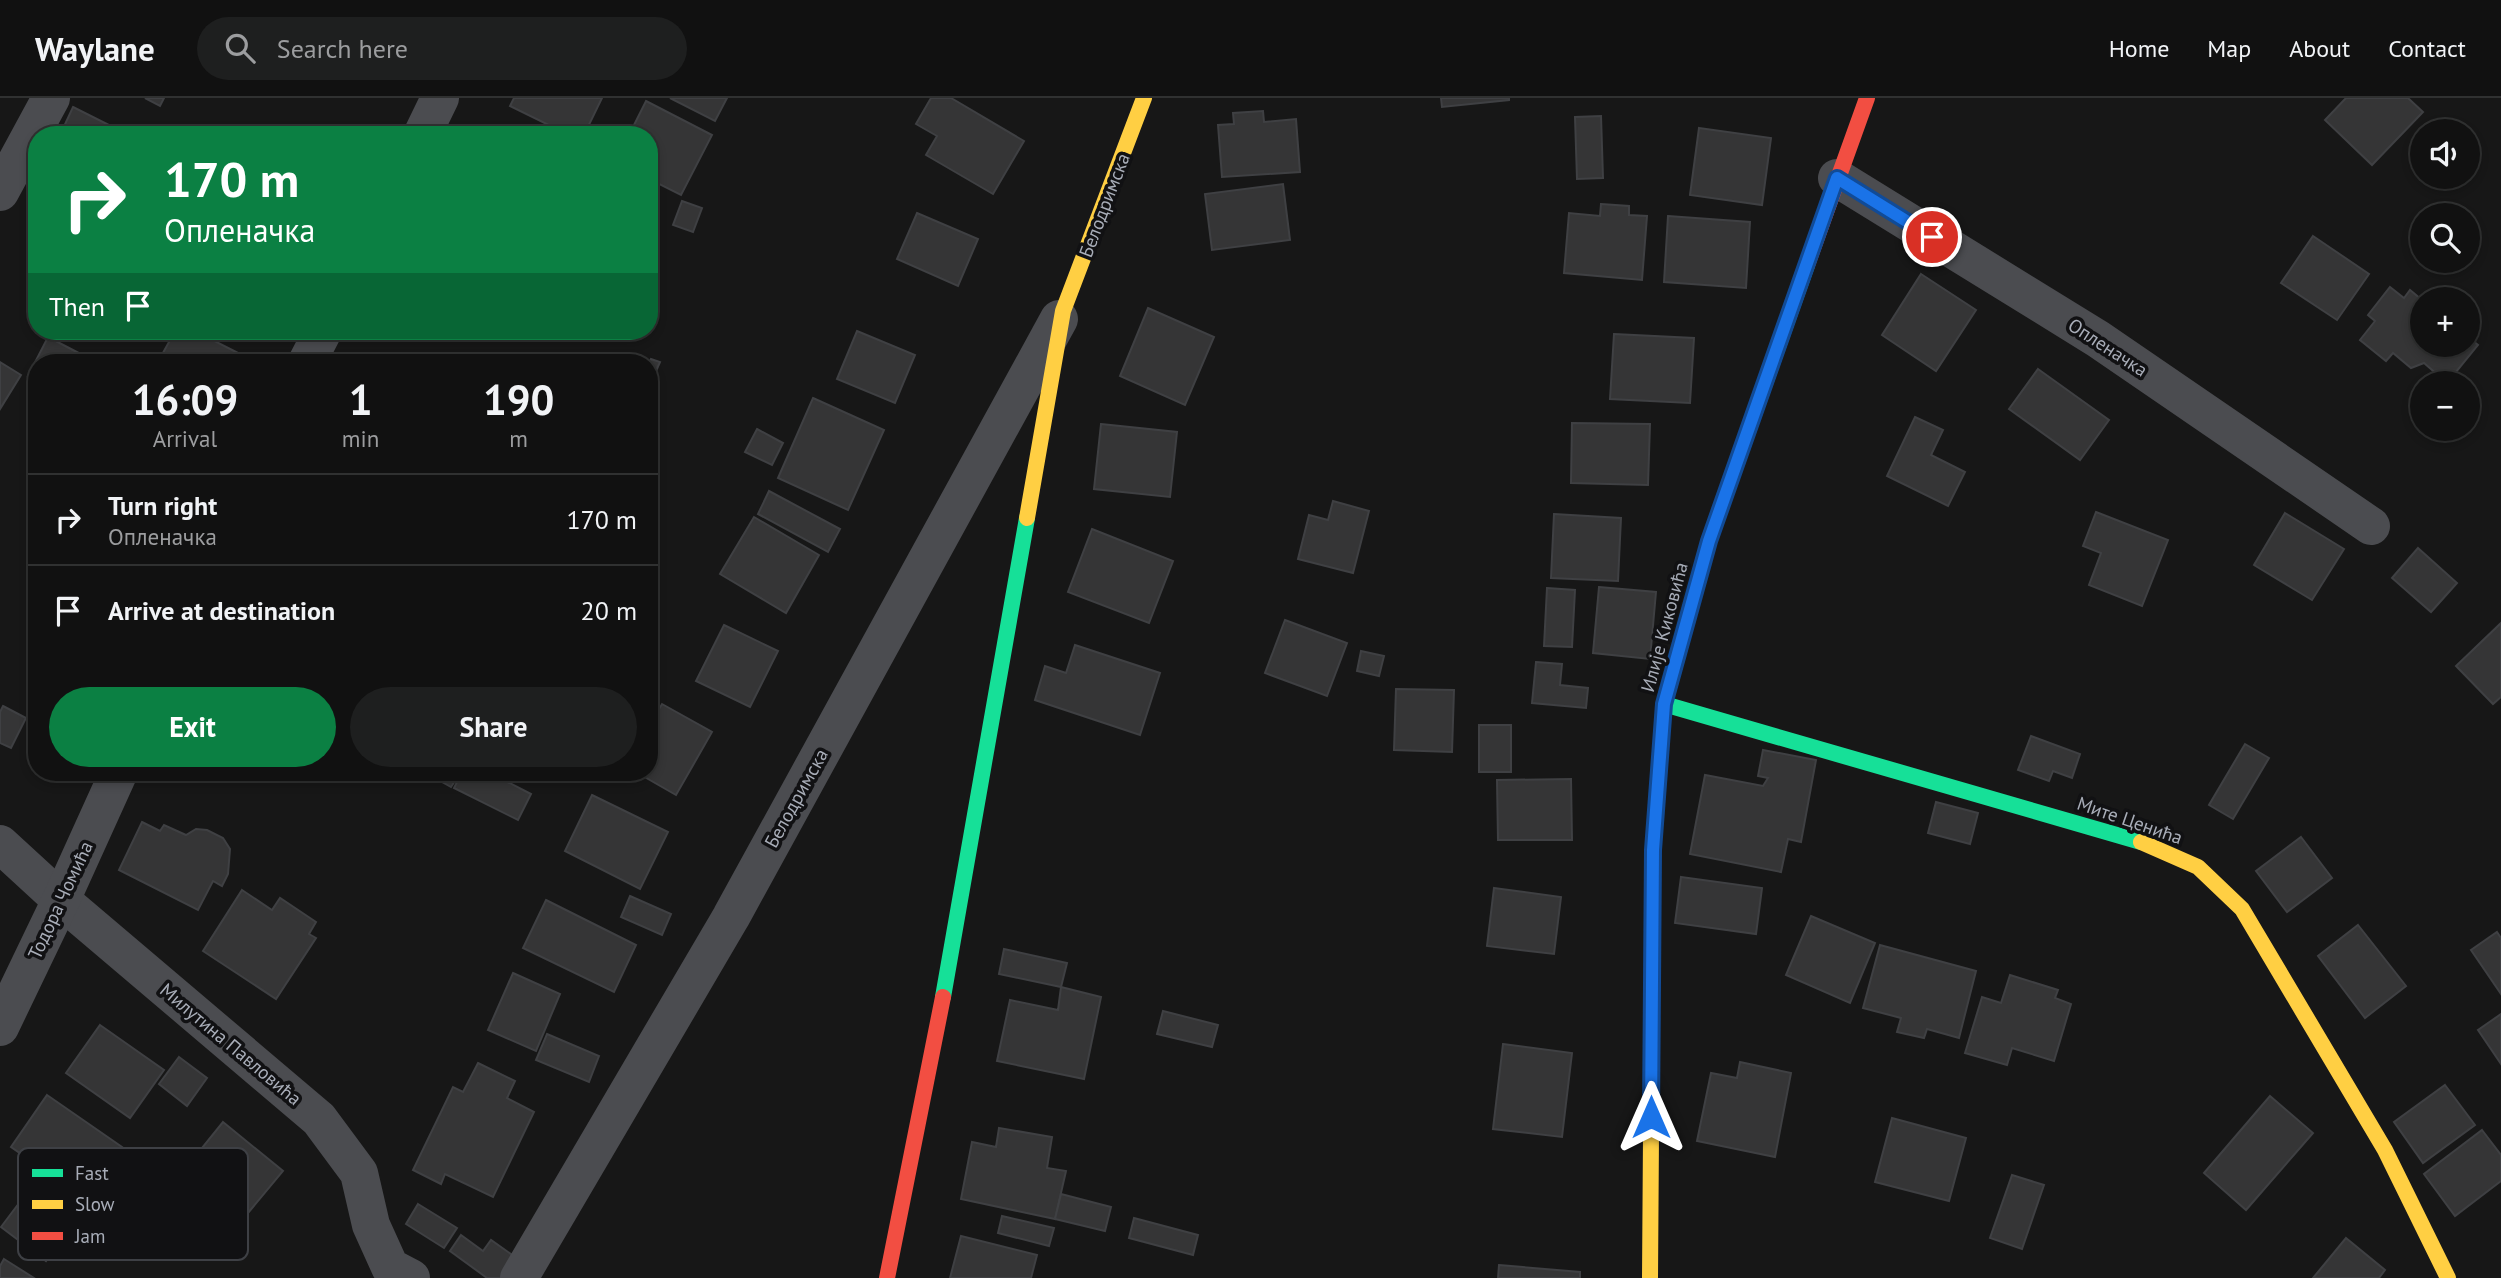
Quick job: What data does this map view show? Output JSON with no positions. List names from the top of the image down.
{
  "streets": {
    "street": [
      "Белодримска",
      "Опленачка",
      "Илије Киковића",
      "Мите Ценића",
      "Тодора Чомића",
      "Милутина Павловића"
    ]
  },
  "crossings": [
    ["Опленачка", "Илије Киковића"],
    ["Илије Киковића", "Мите Ценића"],
    ["Тодора Чомића", "Милутина Павловића"]
  ],
  "legend": ["Fast", "Slow", "Jam"],
  "page": {
    "header": "Waylane",
    "search": "Search here",
    "nav": [
      "Home",
      "Map",
      "About",
      "Contact"
    ],
    "map_buttons": ["+", "−"],
    "turn": ["170 m", "Опленачка"],
    "then": "Then",
    "eta": [
      "16:09",
      "Arrival",
      "1",
      "min",
      "190",
      "m"
    ],
    "list": [
      {
        "name": "Turn right",
        "note": "Опленачка",
        "value": "170 m"
      },
      {
        "name": "Arrive at destination",
        "value": "20 m"
      }
    ],
    "buttons": ["Exit", "Share"]
  }
}
